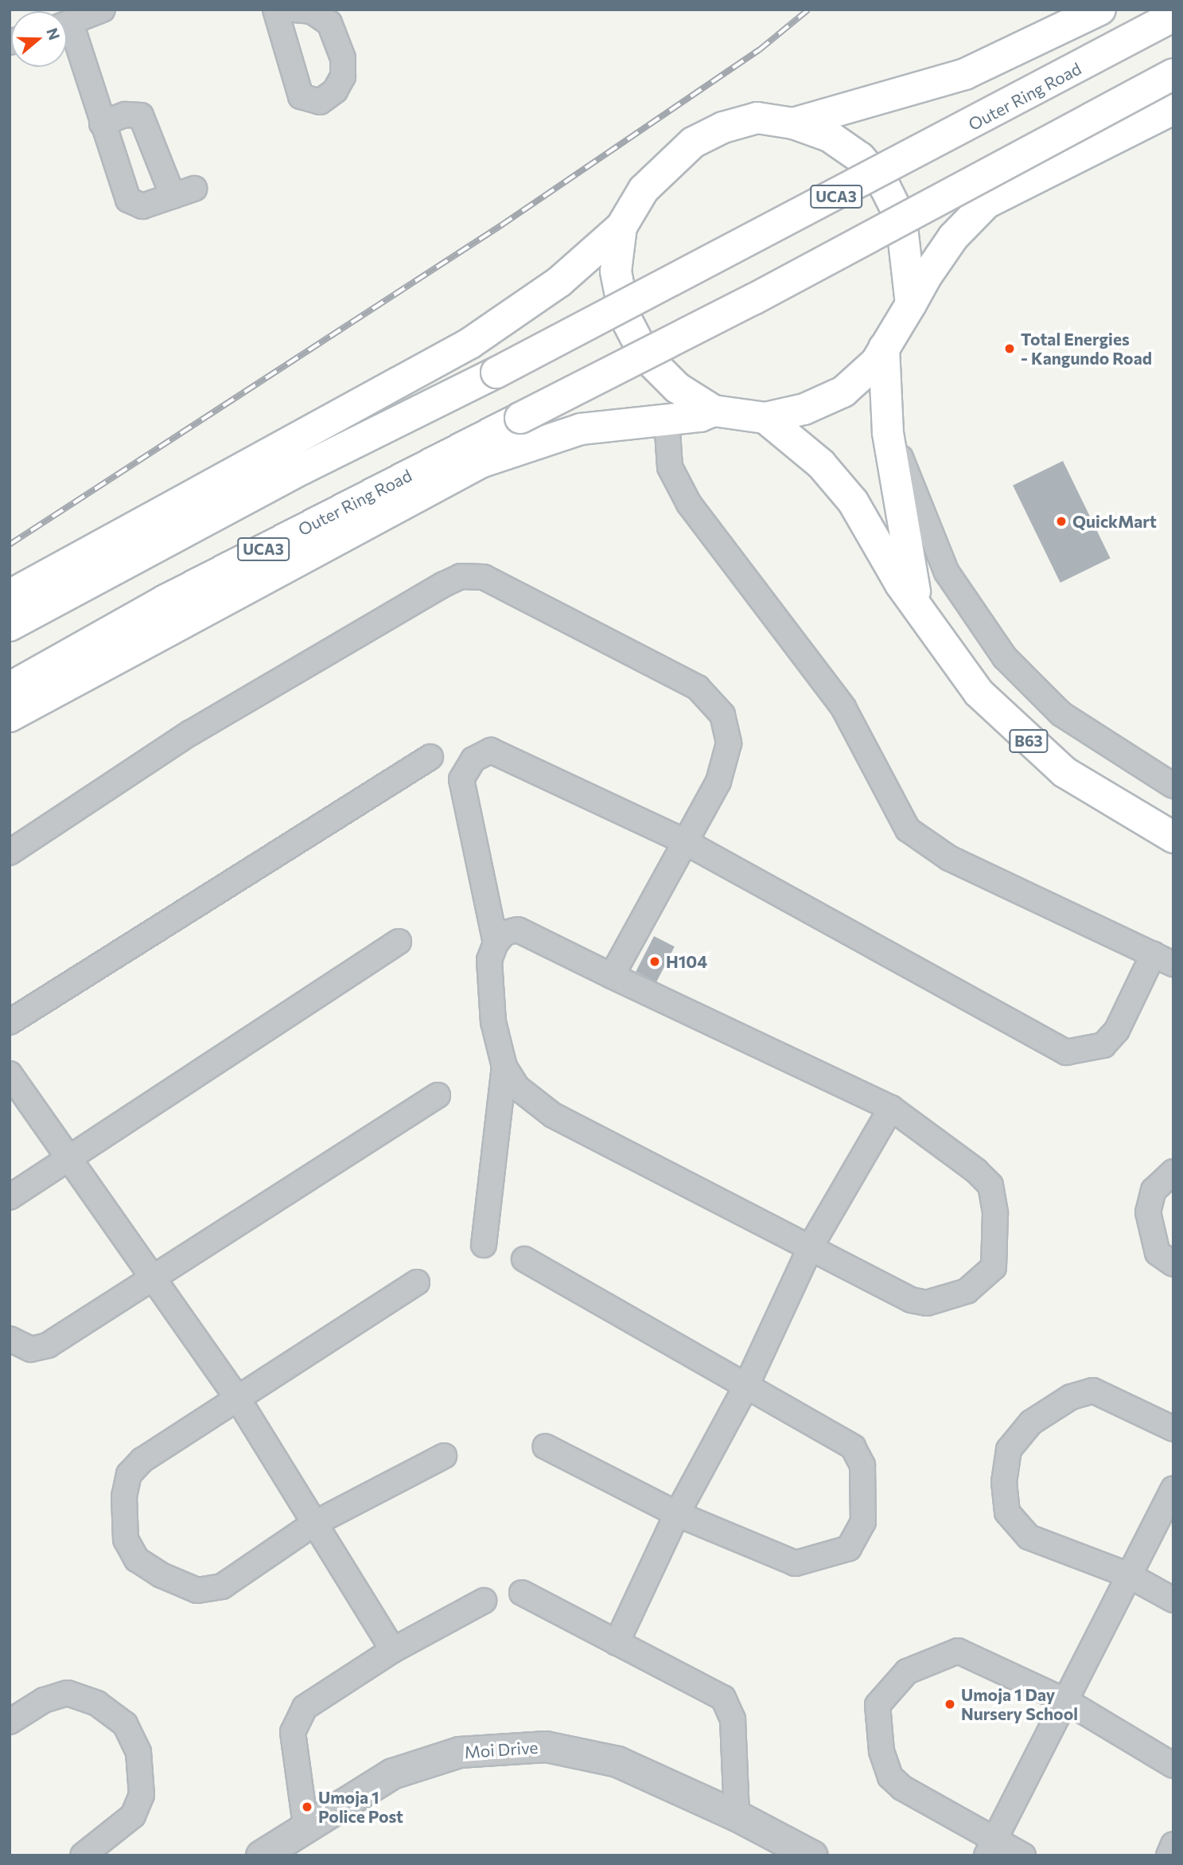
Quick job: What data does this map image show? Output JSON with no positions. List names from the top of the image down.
{
  "streets": {
    "main road": ["Outer Ring Road", "UCA3", "B63"],
    "street": ["Moi Drive"]
  },
  "places": [
    "Total Energies - Kangundo Road",
    "QuickMart",
    "H104",
    "Umoja 1 Day Nursery School",
    "Umoja 1 Police Post"
  ],
  "north": "right"
}
